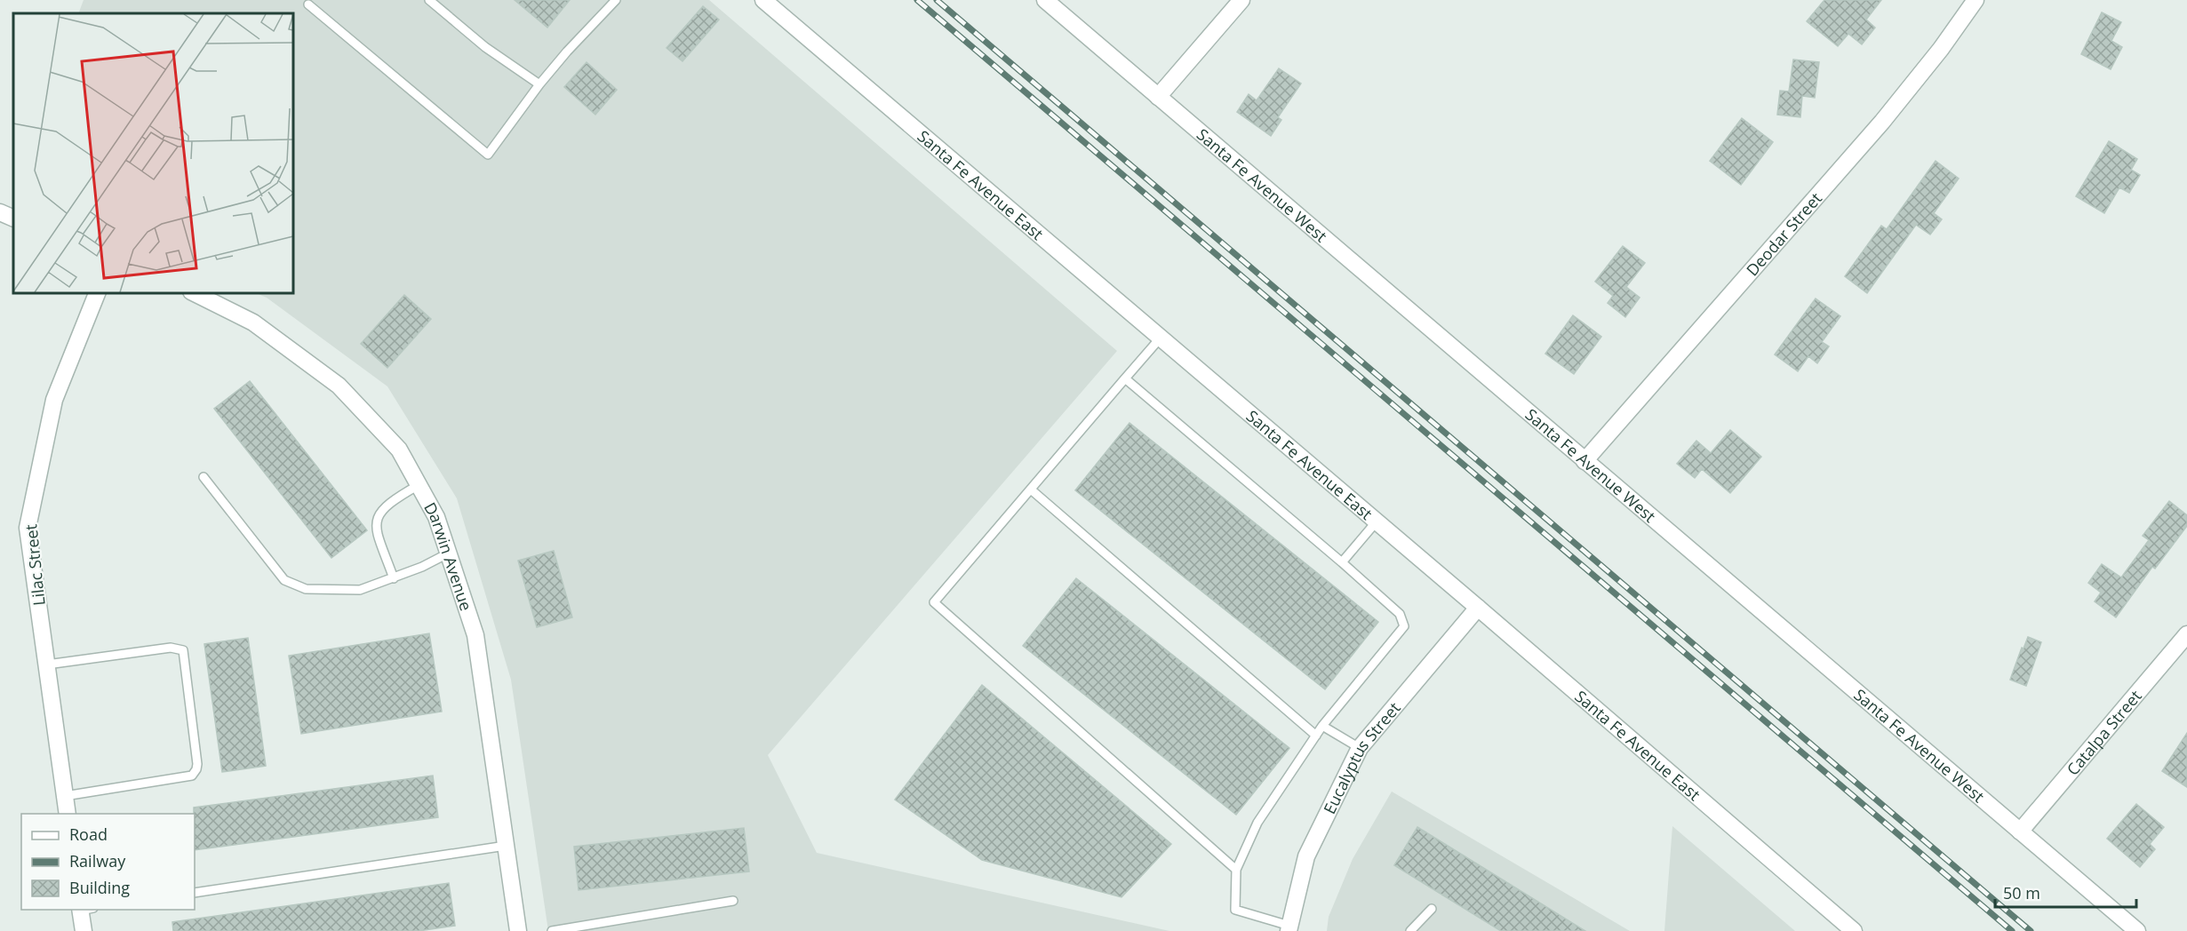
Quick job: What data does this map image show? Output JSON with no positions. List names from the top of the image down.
{
  "streets": {
    "street": [
      "Santa Fe Avenue East",
      "Santa Fe Avenue West",
      "Deodar Street",
      "Darwin Avenue",
      "Lilac Street",
      "Catalpa Street",
      "Eucalyptus Street"
    ]
  },
  "crossings": [
    ["Santa Fe Avenue East", "Eucalyptus Street"],
    ["Santa Fe Avenue West", "Deodar Street"],
    ["Santa Fe Avenue West", "Catalpa Street"]
  ],
  "legend": ["Road", "Railway", "Building"],
  "scale_bar": "50 m"
}
